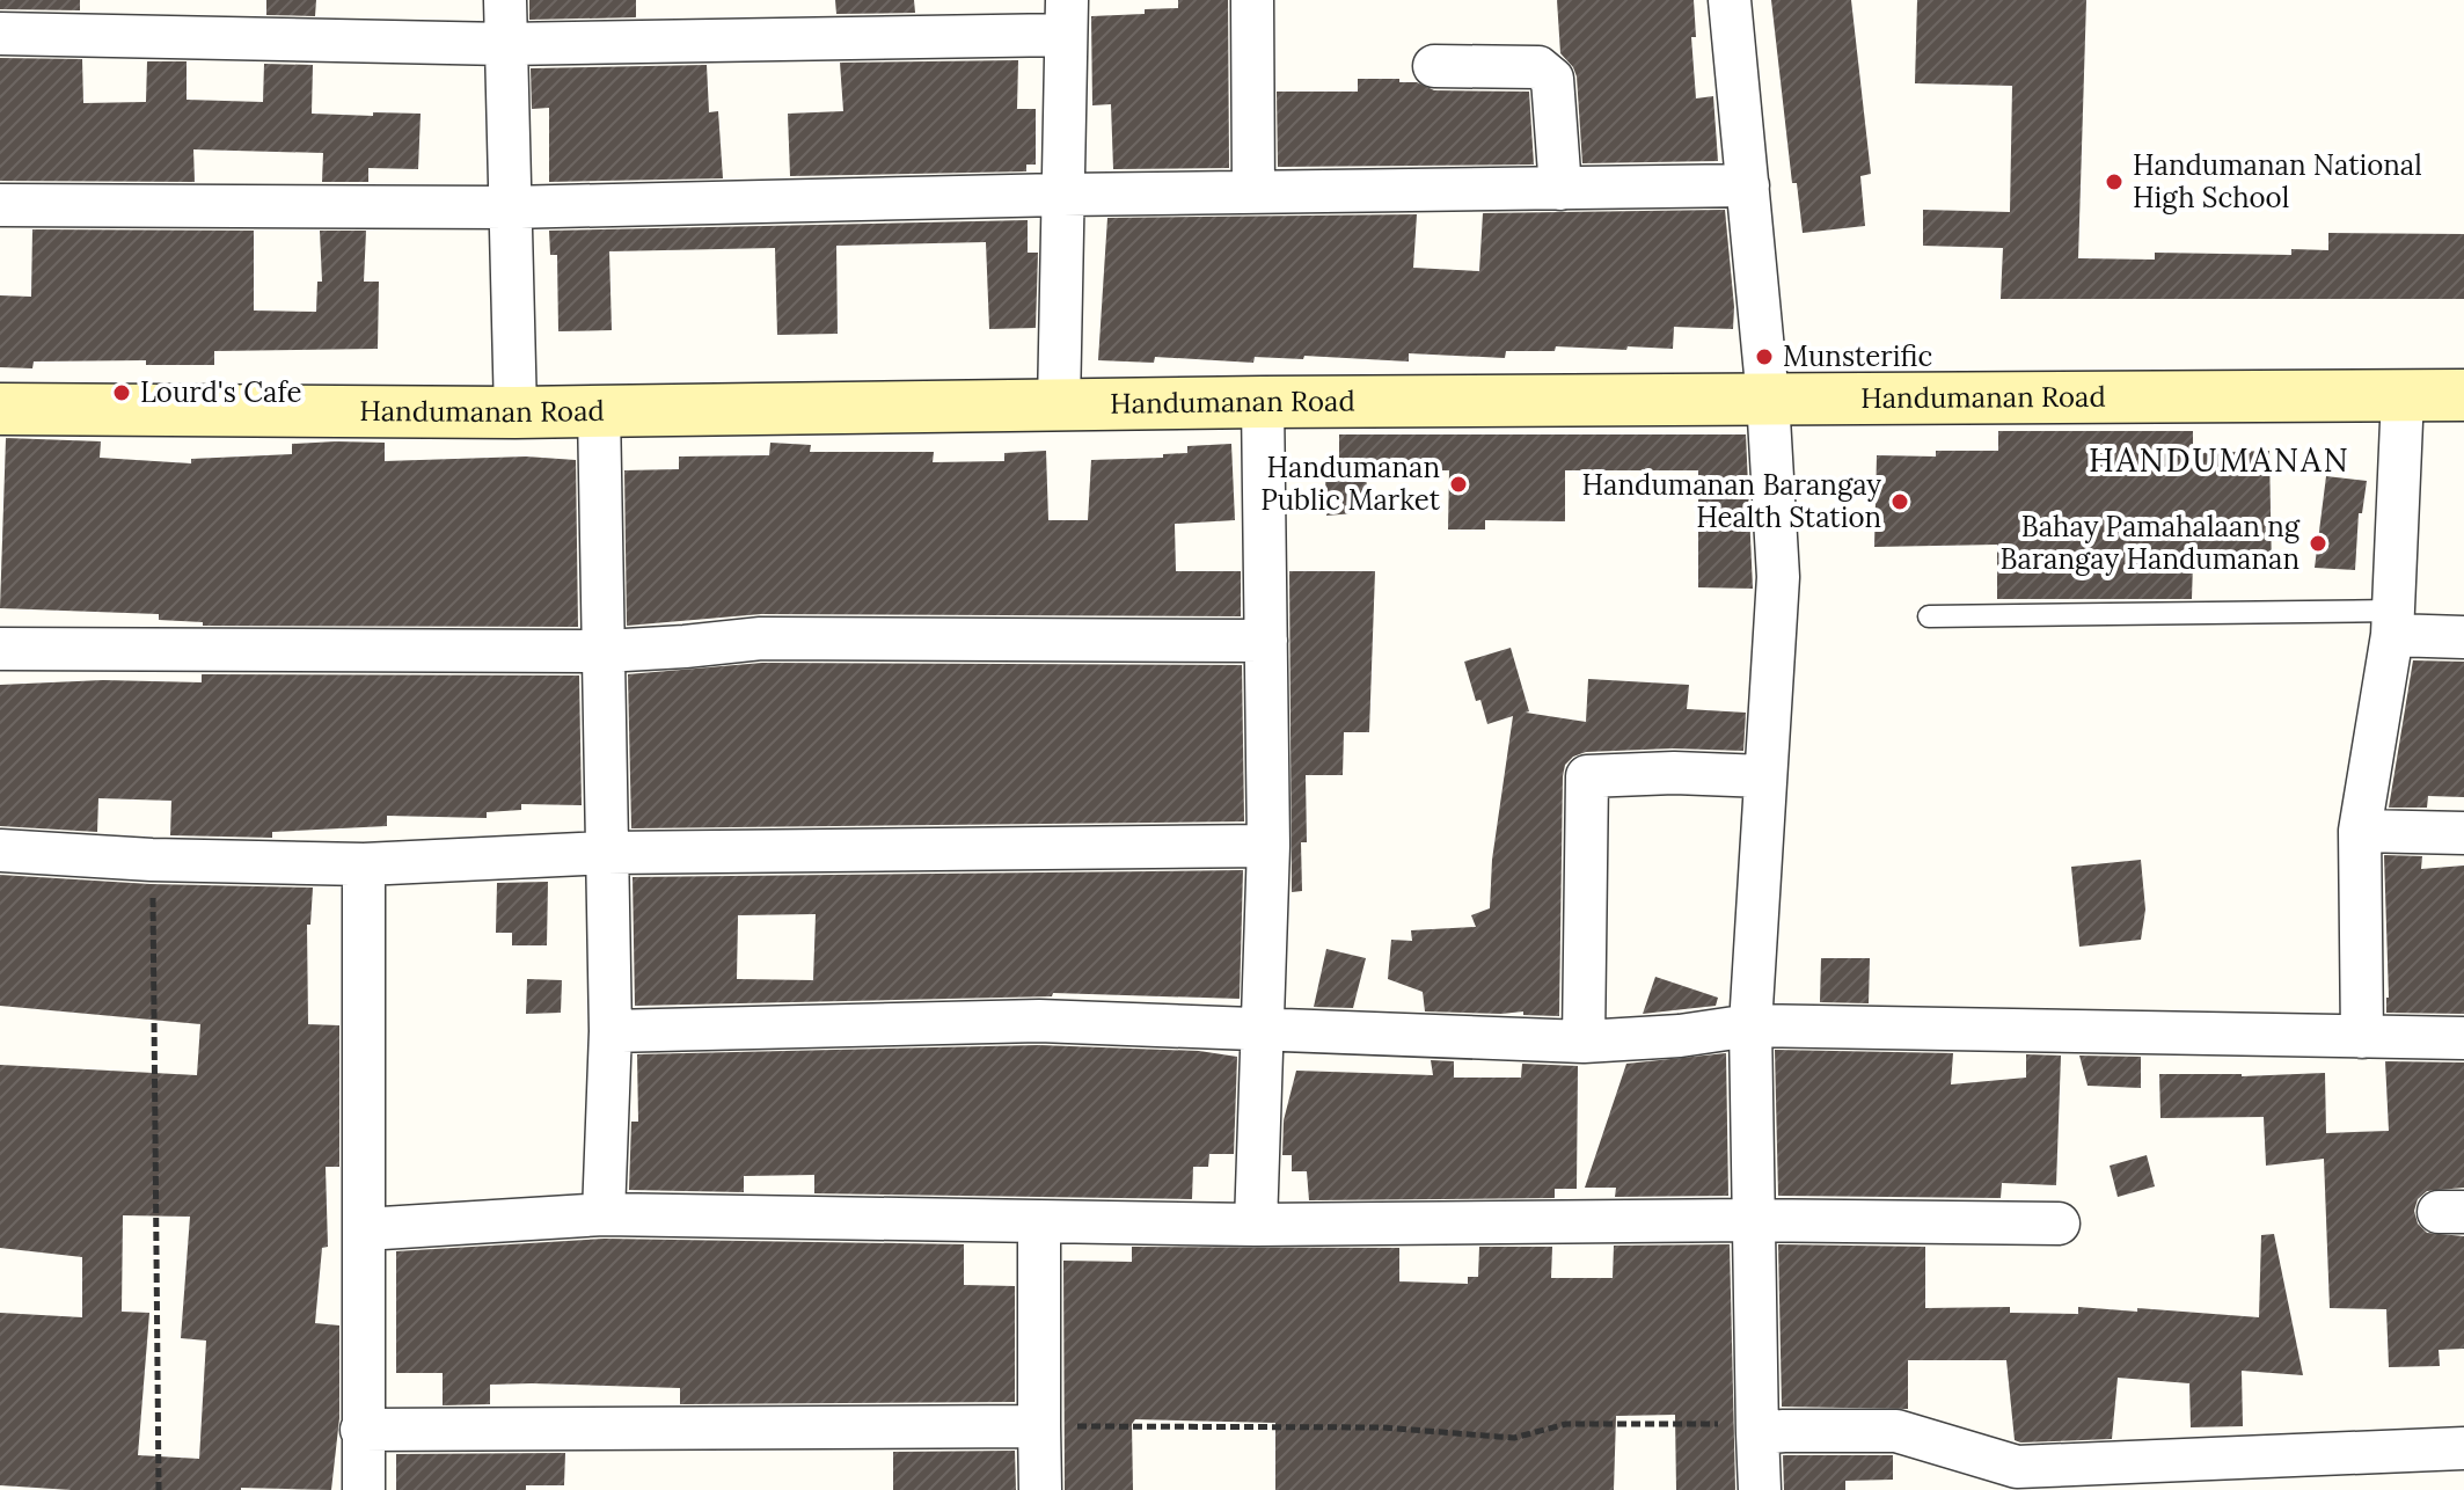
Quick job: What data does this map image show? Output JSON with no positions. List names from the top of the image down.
{
  "streets": {
    "street": ["Handumanan Road"]
  },
  "districts": ["HANDUMANAN"],
  "places": [
    "Handumanan National High School",
    "Munsterific",
    "Lourd's Cafe",
    "Handumanan Public Market",
    "Handumanan Barangay Health Station",
    "Bahay Pamahalaan ng Barangay Handumanan"
  ]
}
